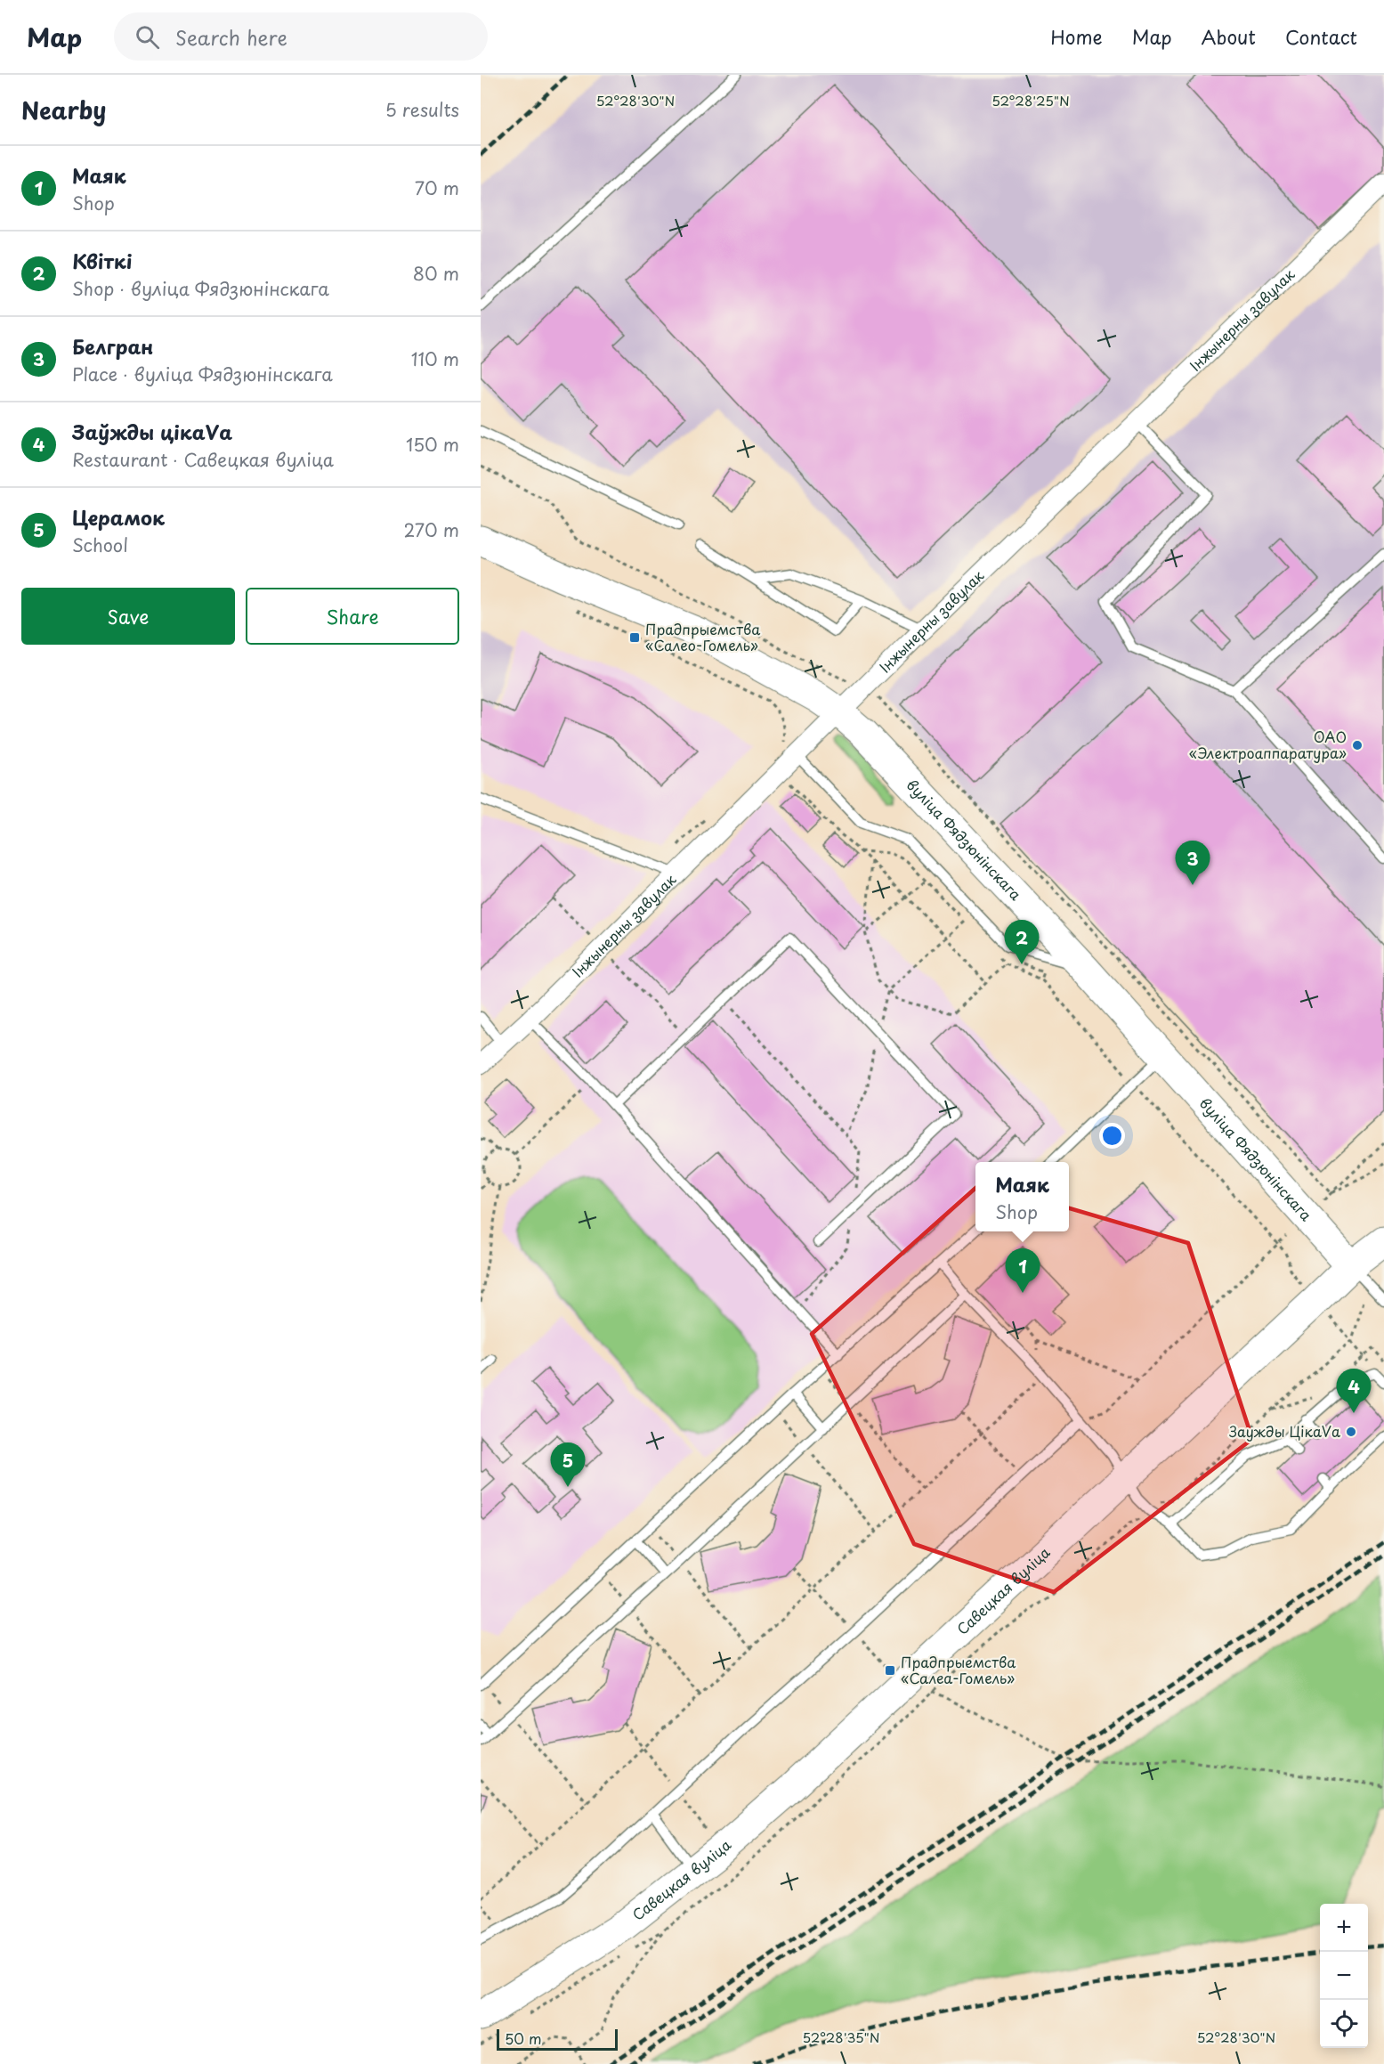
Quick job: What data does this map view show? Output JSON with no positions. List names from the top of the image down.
{
  "streets": {
    "main road": ["вуліца Фядзюнінскага", "Савецкая вуліца"],
    "street": ["Інжынерны завулак"]
  },
  "crossings": [
    ["Інжынерны завулак", "вуліца Фядзюнінскага"],
    ["вуліца Фядзюнінскага", "Савецкая вуліца"]
  ],
  "places": {
    "transit": ["Прадпрыемства «Салео-Гомель»", "Прадпрыемства «Салеа-Гомель»"],
    "other": ["ОАО «Электроаппаратура»", "Заужды ЦікаVа"]
  },
  "scale_bar": "50 m",
  "page": {
    "header": "Map",
    "search": "Search here",
    "nav": [
      "Home",
      "Map",
      "About",
      "Contact"
    ],
    "heading": ["Nearby", "5 results"],
    "list": [
      {
        "mark": "1",
        "name": "Маяк",
        "note": "Shop",
        "value": "70 m"
      },
      {
        "mark": "2",
        "name": "Квіткі",
        "note": "Shop · вуліца Фядзюнінскага",
        "value": "80 m"
      },
      {
        "mark": "3",
        "name": "Белгран",
        "note": "Place · вуліца Фядзюнінскага",
        "value": "110 m"
      },
      {
        "mark": "4",
        "name": "Заўжды цікаVа",
        "note": "Restaurant · Савецкая вуліца",
        "value": "150 m"
      },
      {
        "mark": "5",
        "name": "Церамок",
        "note": "School",
        "value": "270 m"
      }
    ],
    "buttons": ["Save", "Share"],
    "pins": [
      "3",
      "2",
      "1",
      "4",
      "5"
    ],
    "popup": ["Маяк", "Shop"],
    "map_buttons": ["+", "−"],
    "scale": "50 m"
  },
  "coordinates": ["52°28'30\"N", "52°28'25\"N", "52°28'35\"N"]
}
